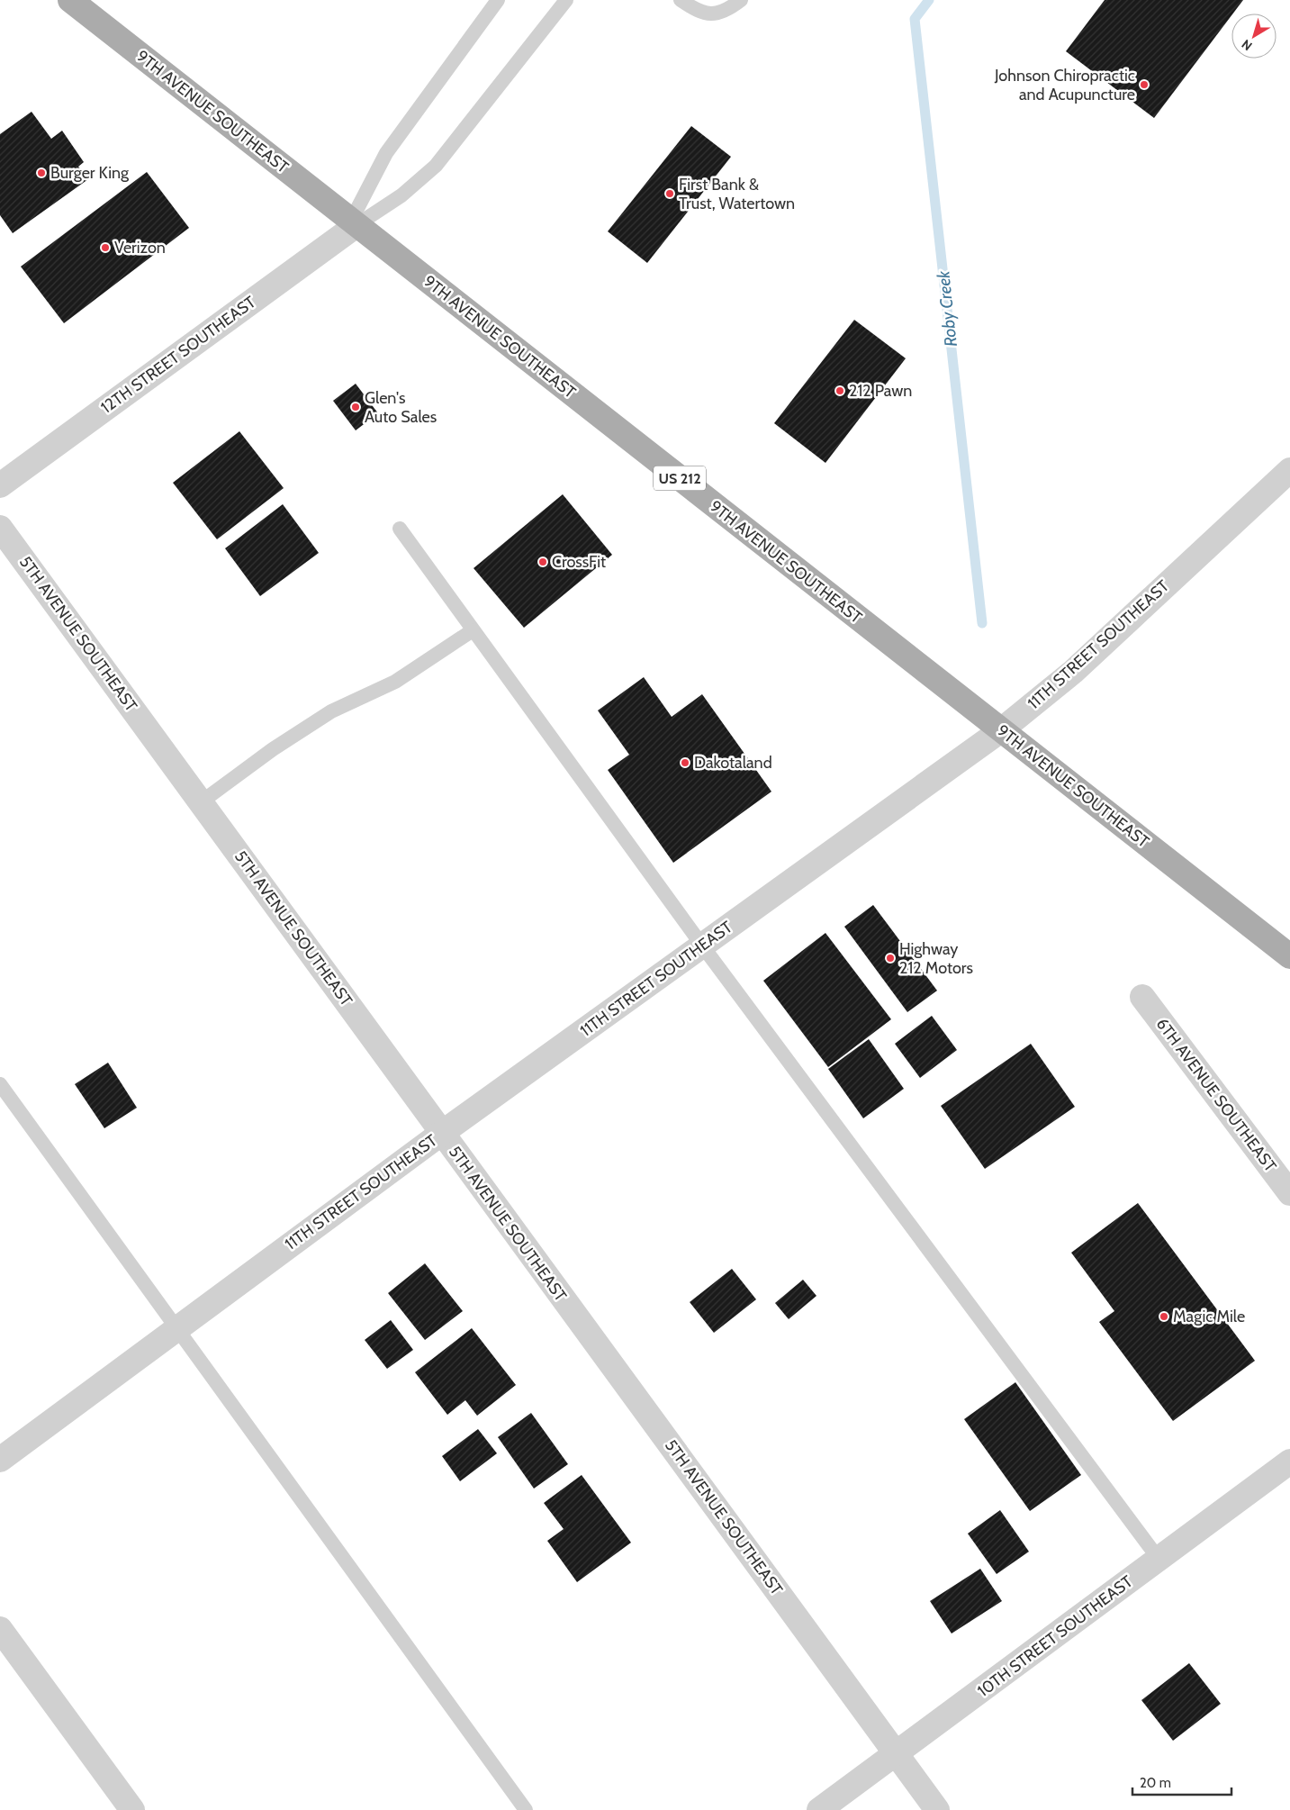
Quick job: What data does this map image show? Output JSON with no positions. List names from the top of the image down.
{
  "streets": {
    "main road": ["9TH AVENUE SOUTHEAST", "US 212"],
    "street": [
      "12TH STREET SOUTHEAST",
      "5TH AVENUE SOUTHEAST",
      "11TH STREET SOUTHEAST",
      "6TH AVENUE SOUTHEAST",
      "10TH STREET SOUTHEAST"
    ]
  },
  "crossings": [
    ["9TH AVENUE SOUTHEAST", "12TH STREET SOUTHEAST"],
    ["9TH AVENUE SOUTHEAST", "11TH STREET SOUTHEAST"],
    ["5TH AVENUE SOUTHEAST", "11TH STREET SOUTHEAST"],
    ["5TH AVENUE SOUTHEAST", "10TH STREET SOUTHEAST"]
  ],
  "water": ["Roby Creek"],
  "places": [
    "Johnson Chiropractic and Acupuncture",
    "Burger King",
    "First Bank & Trust, Watertown",
    "Verizon",
    "212 Pawn",
    "Glen's Auto Sales",
    "CrossFit",
    "Dakotaland",
    "Highway 212 Motors",
    "Magic Mile"
  ],
  "scale_bar": "20 m",
  "north": "bottom left"
}
